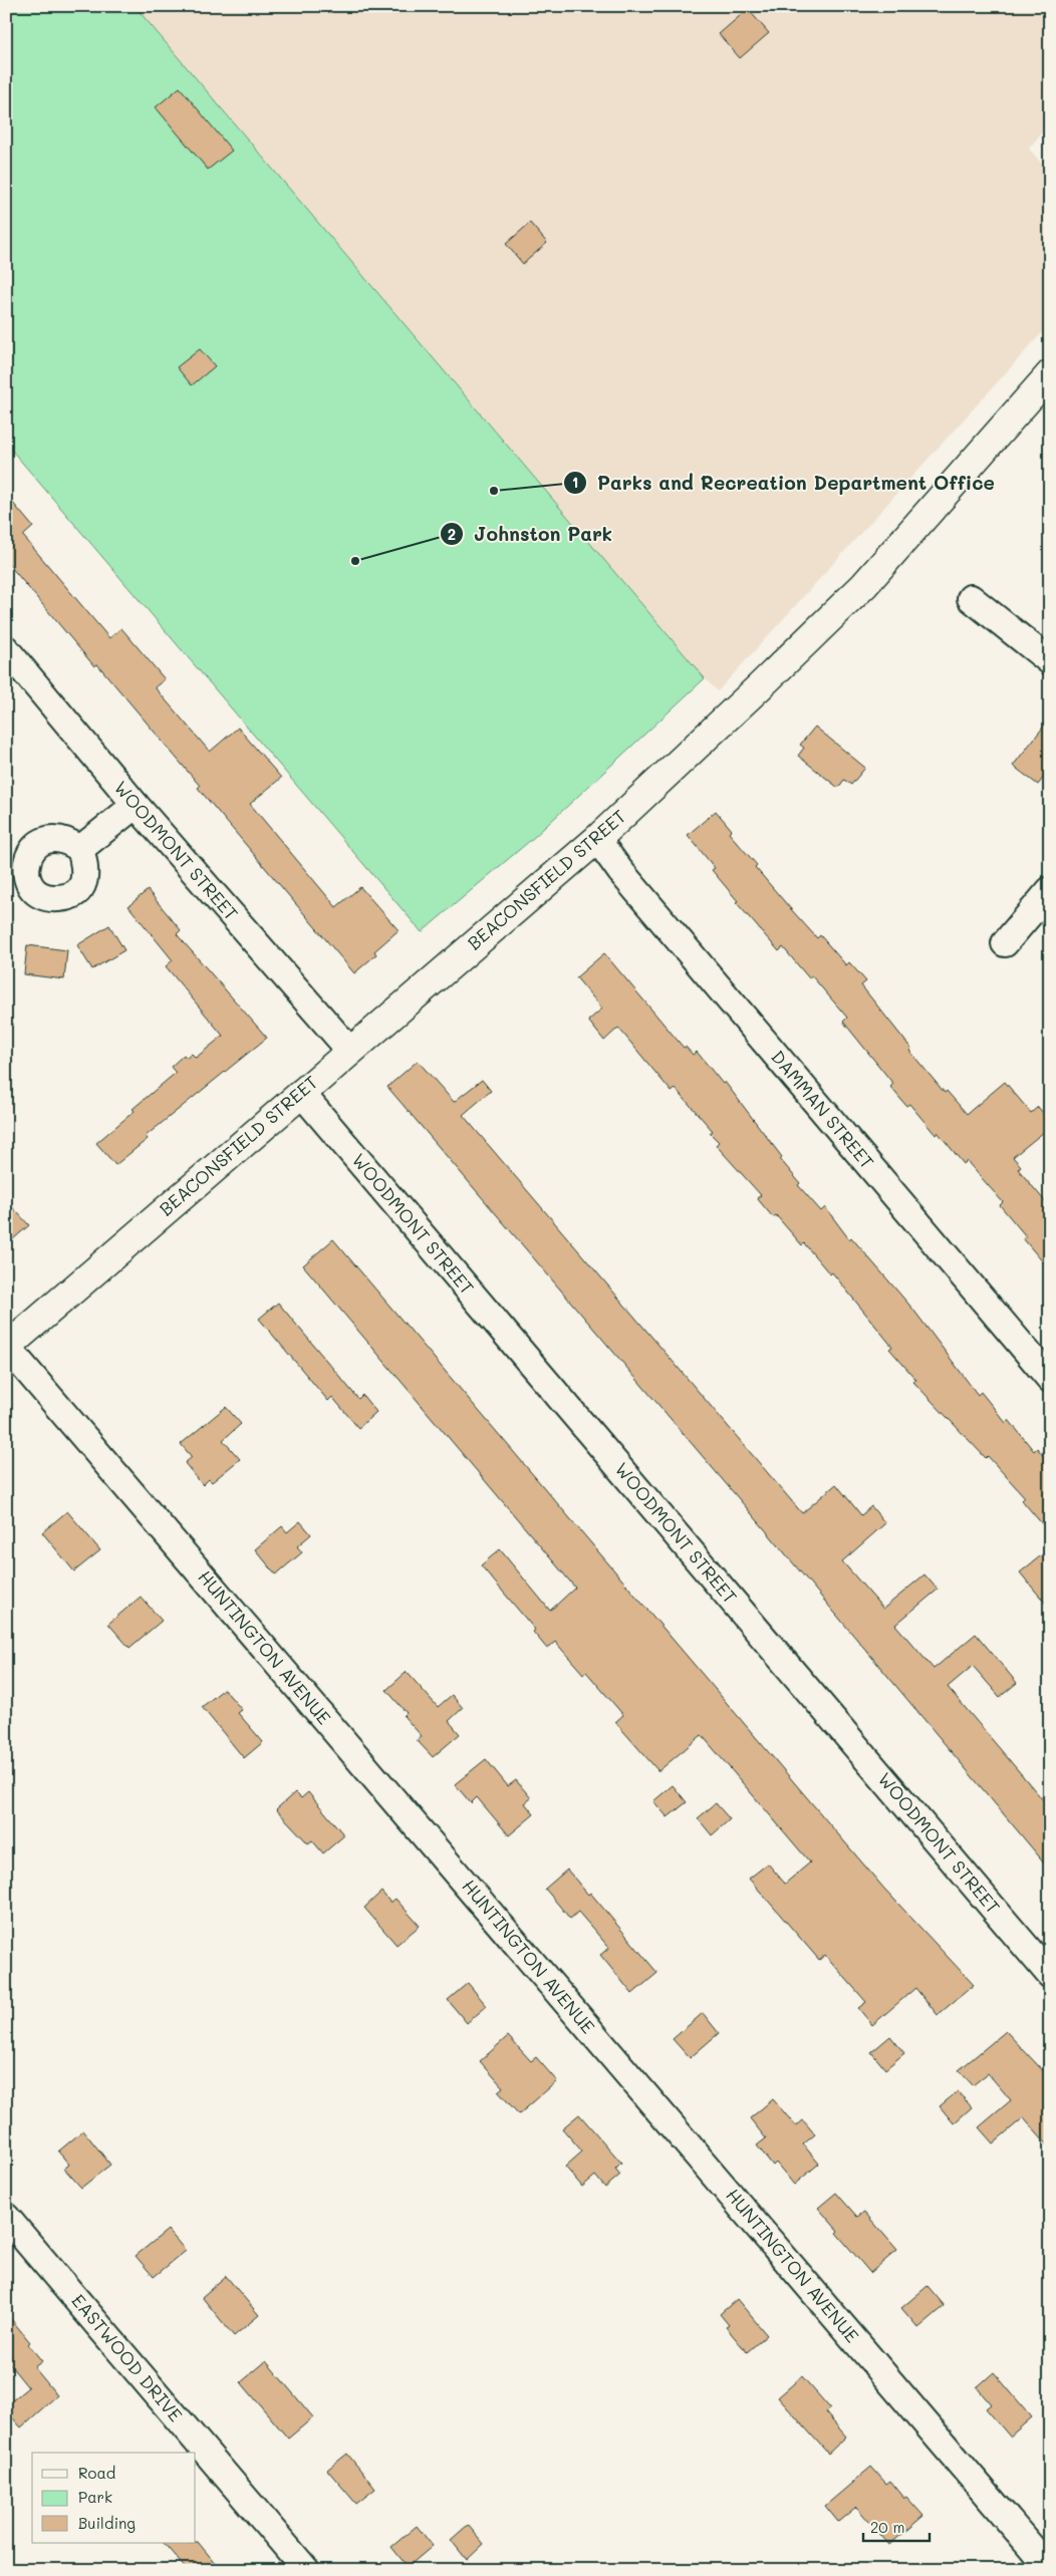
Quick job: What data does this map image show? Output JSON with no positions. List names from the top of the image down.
{
  "streets": {
    "street": [
      "WOODMONT STREET",
      "BEACONSFIELD STREET",
      "DAMMAN STREET",
      "HUNTINGTON AVENUE",
      "EASTWOOD DRIVE"
    ]
  },
  "crossings": [
    ["WOODMONT STREET", "BEACONSFIELD STREET"],
    ["BEACONSFIELD STREET", "DAMMAN STREET"],
    ["BEACONSFIELD STREET", "HUNTINGTON AVENUE"]
  ],
  "places": ["Parks and Recreation Department Office", "Johnston Park"],
  "legend": ["Road", "Park", "Building"],
  "scale_bar": "20 m"
}
